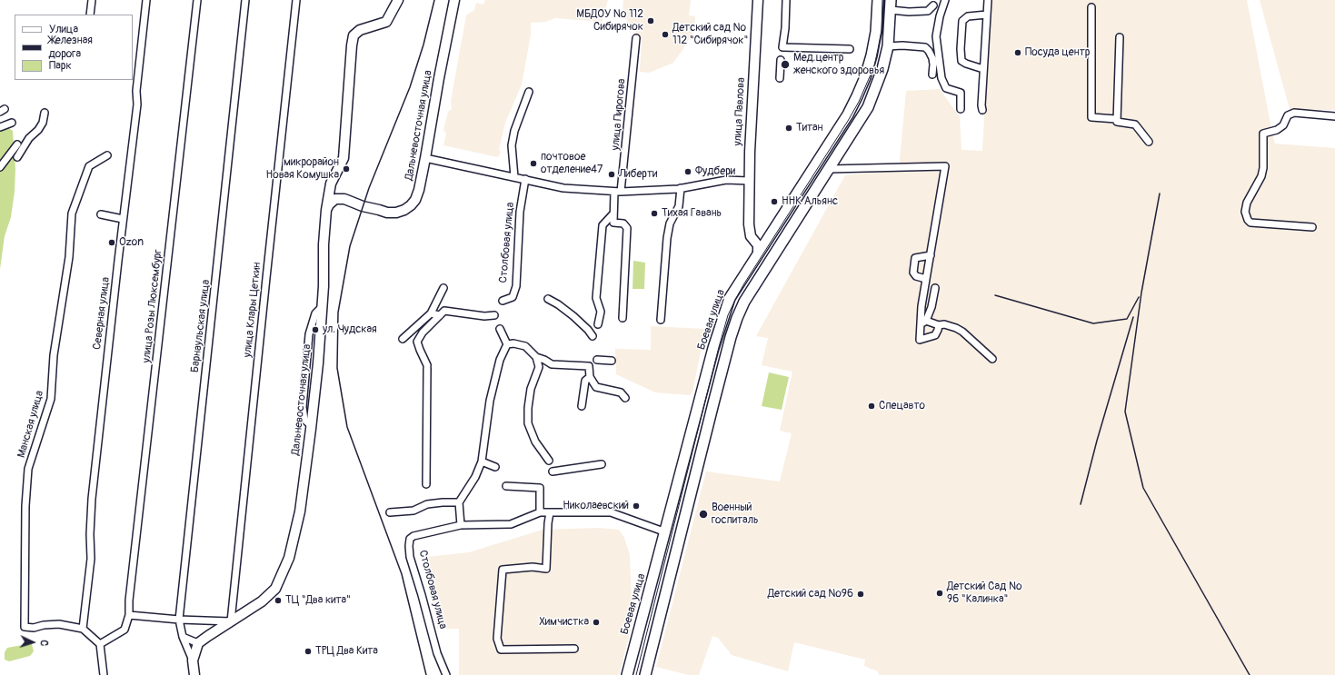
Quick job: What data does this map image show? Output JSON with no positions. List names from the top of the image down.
{
  "streets": {
    "main road": ["Столбовая улица", "Боевая улица"],
    "street": [
      "улица Павлова",
      "улица Пирогова",
      "Дальневосточная улица",
      "улица Розы Люксембург",
      "улица Клары Цеткин",
      "Северная улица",
      "Барнаульская улица",
      "Манская улица"
    ]
  },
  "crossings": [
    ["улица Павлова", "Боевая улица"],
    ["Дальневосточная улица", "улица Клары Цеткин"],
    ["Столбовая улица", "Боевая улица"],
    ["Северная улица", "Манская улица"]
  ],
  "places": [
    "МБДОУ № 112 Сибирячок",
    "Детский сад № 112 \"Сибирячок\"",
    "Посуда центр",
    "Мед.центр женского здоровья",
    "Титан",
    "почтовое отделение47",
    "микрорайон Новая Комушка",
    "Фудбери",
    "Либерти",
    "ННК Альянс",
    "Тихая Гавань",
    "Ozon",
    "ул. Чудская",
    "Спецавто",
    "Николаевский",
    "Военный госпиталь",
    "Детский Сад № 96 \"Калинка\"",
    "Детский сад №96",
    "ТЦ \"Два кита\"",
    "Химчистка",
    "ТРЦ Два Кита"
  ],
  "legend": ["Улица", "Железная дорога", "Парк"],
  "north": "right"
}
